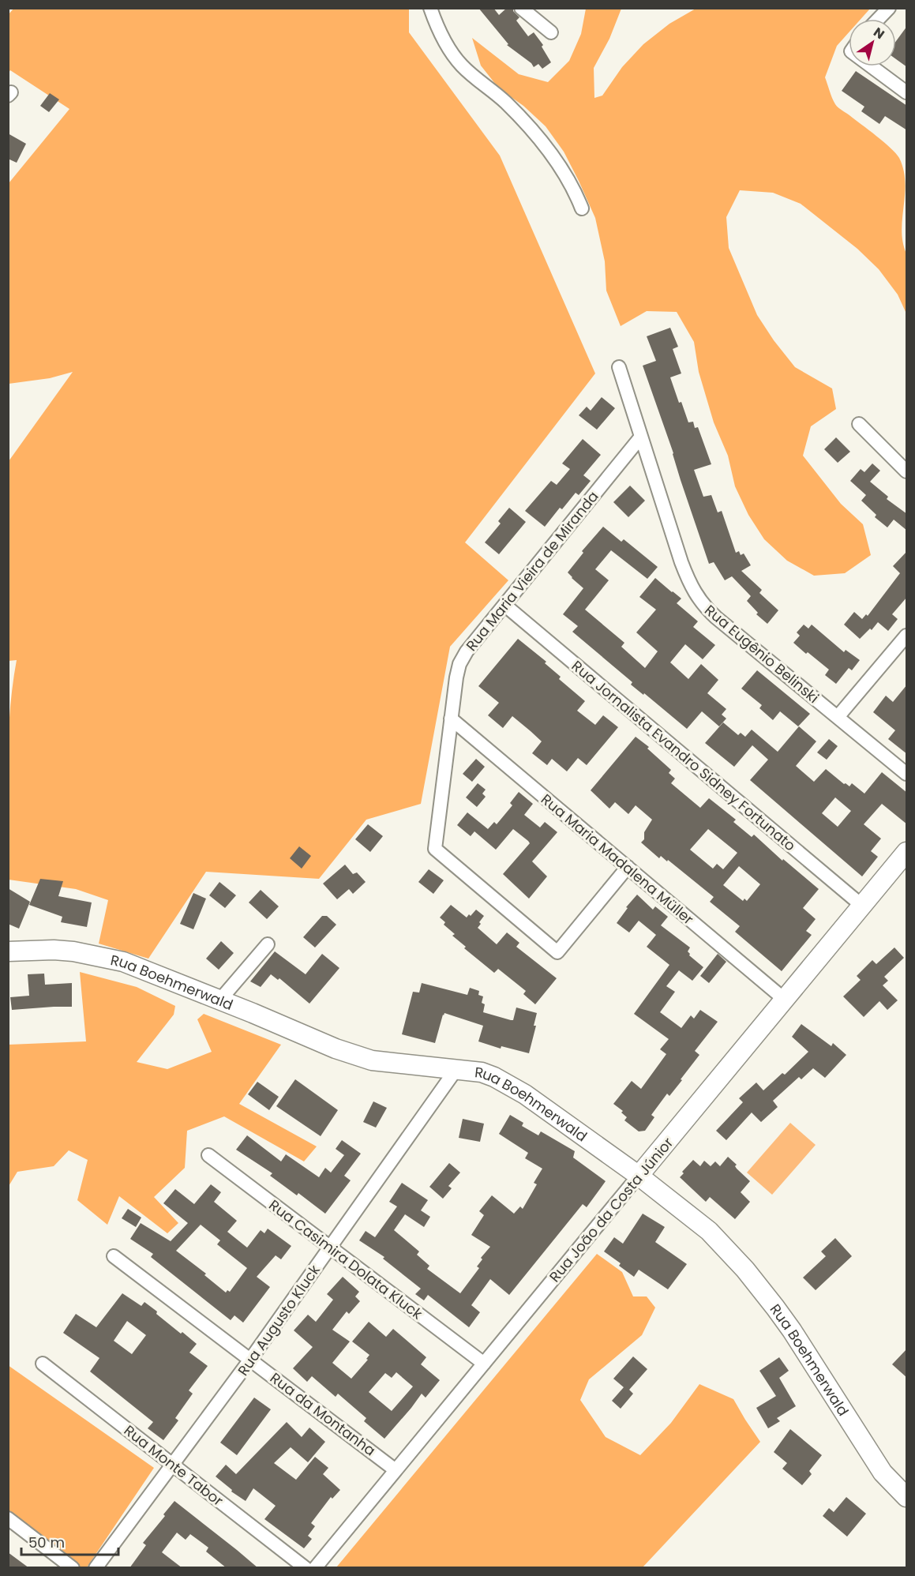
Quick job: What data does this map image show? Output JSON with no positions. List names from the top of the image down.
{
  "streets": {
    "main road": ["Rua Boehmerwald", "Rua João da Costa Júnior"],
    "street": [
      "Rua Maria Vieira de Miranda",
      "Rua Eugênio Belinski",
      "Rua Jornalista Evandro Sidney Fortunato",
      "Rua Maria Madalena Müller",
      "Rua Casimira Dolata Kluck",
      "Rua Augusto Kluck",
      "Rua da Montanha",
      "Rua Monte Tabor"
    ]
  },
  "crossings": [
    ["Rua Maria Vieira de Miranda", "Rua Eugênio Belinski"],
    ["Rua Maria Vieira de Miranda", "Rua Jornalista Evandro Sidney Fortunato"],
    ["Rua Maria Vieira de Miranda", "Rua Maria Madalena Müller"],
    ["Rua Jornalista Evandro Sidney Fortunato", "Rua João da Costa Júnior"],
    ["Rua Maria Madalena Müller", "Rua João da Costa Júnior"],
    ["Rua Boehmerwald", "Rua João da Costa Júnior"],
    ["Rua Boehmerwald", "Rua Augusto Kluck"],
    ["Rua João da Costa Júnior", "Rua Casimira Dolata Kluck"],
    ["Rua João da Costa Júnior", "Rua da Montanha"],
    ["Rua Casimira Dolata Kluck", "Rua Augusto Kluck"],
    ["Rua Augusto Kluck", "Rua da Montanha"],
    ["Rua Augusto Kluck", "Rua Monte Tabor"]
  ],
  "scale_bar": "50 m",
  "north": "top right"
}
